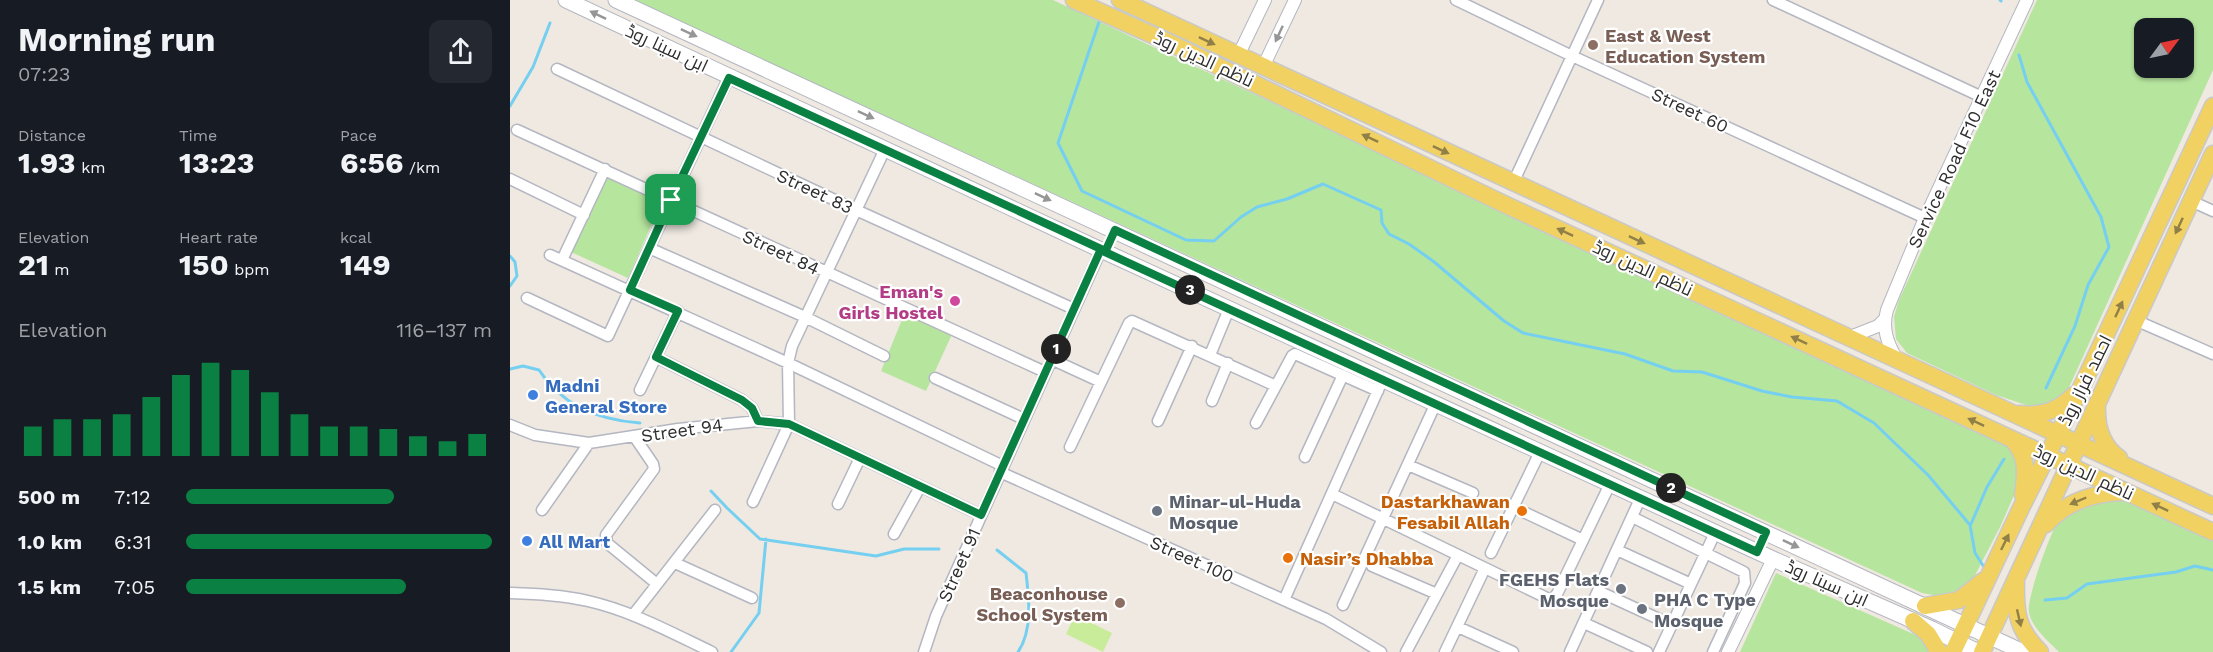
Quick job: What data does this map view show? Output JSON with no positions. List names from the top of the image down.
{
  "streets": {
    "main road": ["ابن سینا روڈ", "ناظم الدین روڈ", "احمد فراز روڈ"],
    "street": [
      "Street 60",
      "Service Road F10 East",
      "Street 83",
      "Street 84",
      "Street 94",
      "Street 100",
      "Street 91"
    ]
  },
  "crossings": [
    ["ابن سینا روڈ", "احمد فراز روڈ"],
    ["ابن سینا روڈ", "Street 91"],
    ["ناظم الدین روڈ", "احمد فراز روڈ"],
    ["Street 60", "Service Road F10 East"],
    ["Street 83", "Street 91"],
    ["Street 84", "Street 91"],
    ["Street 94", "Street 91"],
    ["Street 100", "Street 91"]
  ],
  "places": [
    "East & West Education System",
    "Eman's Girls Hostel",
    "Madni General Store",
    "Minar-ul-Huda Mosque",
    "Dastarkhawan Fesabil Allah",
    "All Mart",
    "Nasir’s Dhabba",
    "FGEHS Flats Mosque",
    "Beaconhouse School System",
    "PHA C Type Mosque"
  ],
  "north": "top right",
  "page": {
    "heading": ["Morning run", "07:23"],
    "stats": [
      ["Distance", "1.93 km"],
      ["Time", "13:23"],
      ["Pace", "6:56 /km"],
      ["Elevation", "21 m"],
      ["Heart rate", "150 bpm"],
      ["kcal", "149"]
    ],
    "pins": ["3", "1", "2"],
    "chart": ["Elevation", "116–137 m"],
    "list": [
      {
        "name": "500 m",
        "note": "7:12"
      },
      {
        "name": "1.0 km",
        "note": "6:31"
      },
      {
        "name": "1.5 km",
        "note": "7:05"
      }
    ]
  }
}
